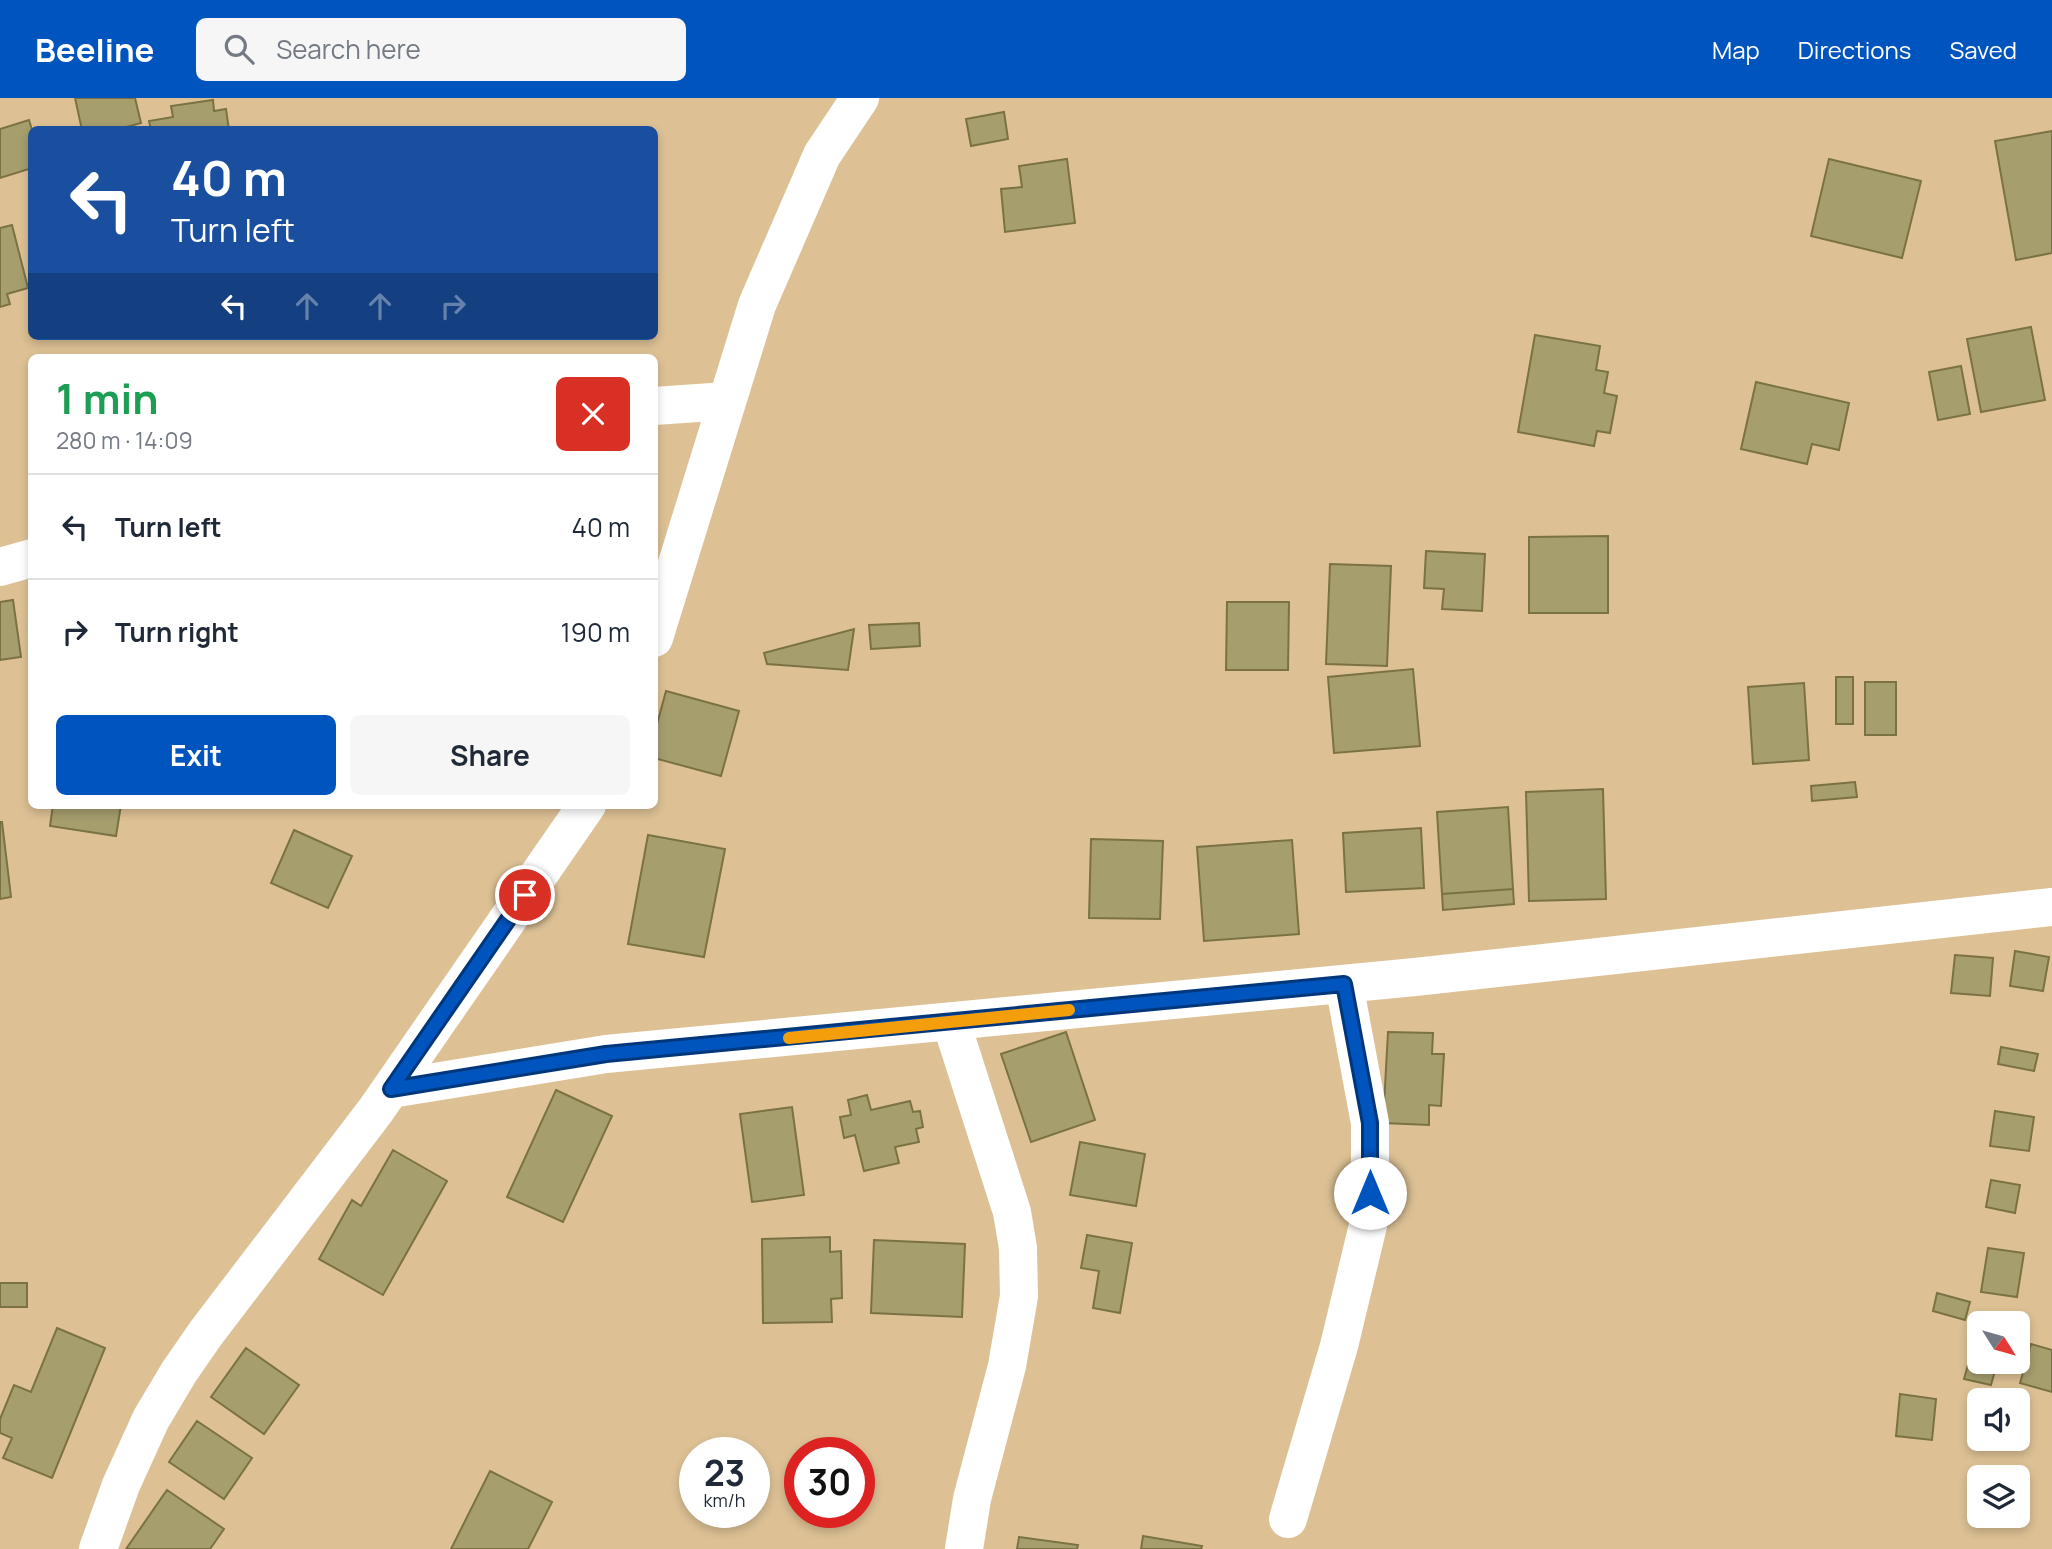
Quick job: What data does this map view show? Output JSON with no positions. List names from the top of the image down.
{
  "north": "bottom right",
  "page": {
    "header": "Beeline",
    "search": "Search here",
    "nav": ["Map", "Directions", "Saved"],
    "turn": ["40 m", "Turn left"],
    "heading": ["1 min", "280 m · 14:09"],
    "list": [
      {
        "name": "Turn left",
        "value": "40 m"
      },
      {
        "name": "Turn right",
        "value": "190 m"
      }
    ],
    "buttons": ["Exit", "Share"],
    "speed": "23 km/h",
    "limit": "30"
  }
}
